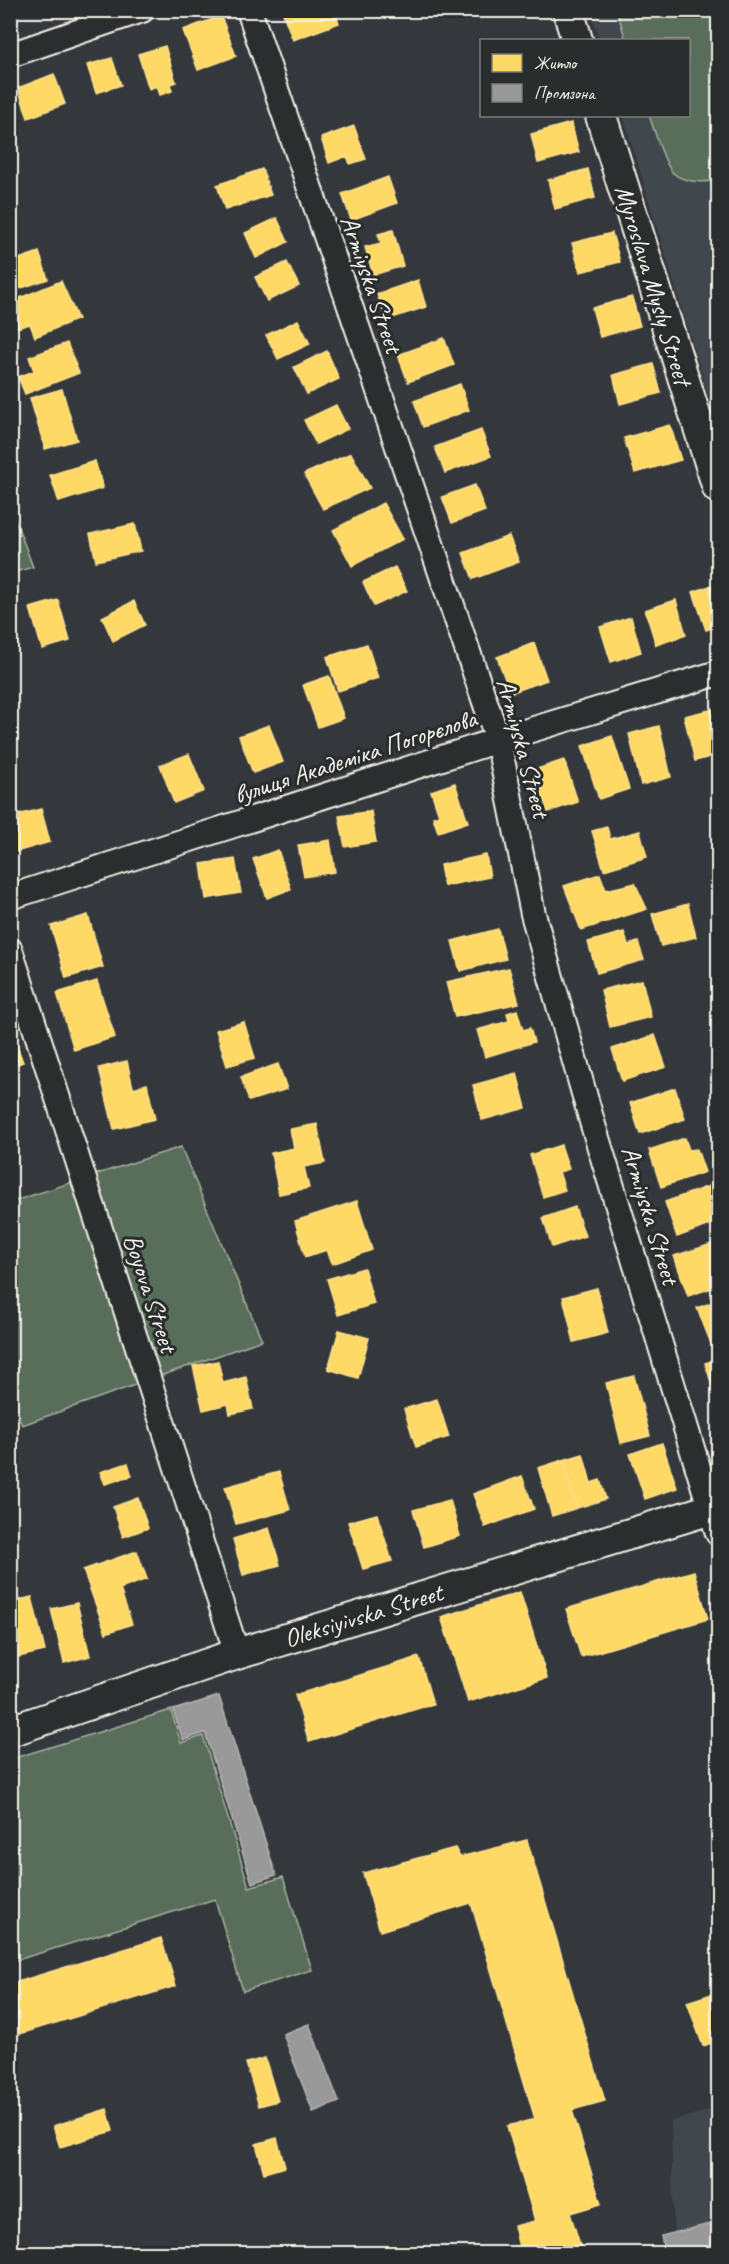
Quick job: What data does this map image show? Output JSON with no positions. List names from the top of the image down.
{
  "streets": {
    "street": [
      "Armiyska Street",
      "Myroslava Mysly Street",
      "вулиця Академіка Погорєлова",
      "Boyova Street",
      "Oleksiyivska Street"
    ]
  },
  "crossings": [
    ["Armiyska Street", "вулиця Академіка Погорєлова"],
    ["Armiyska Street", "Oleksiyivska Street"],
    ["Boyova Street", "Oleksiyivska Street"]
  ],
  "legend": ["Житло", "Промзона"]
}
